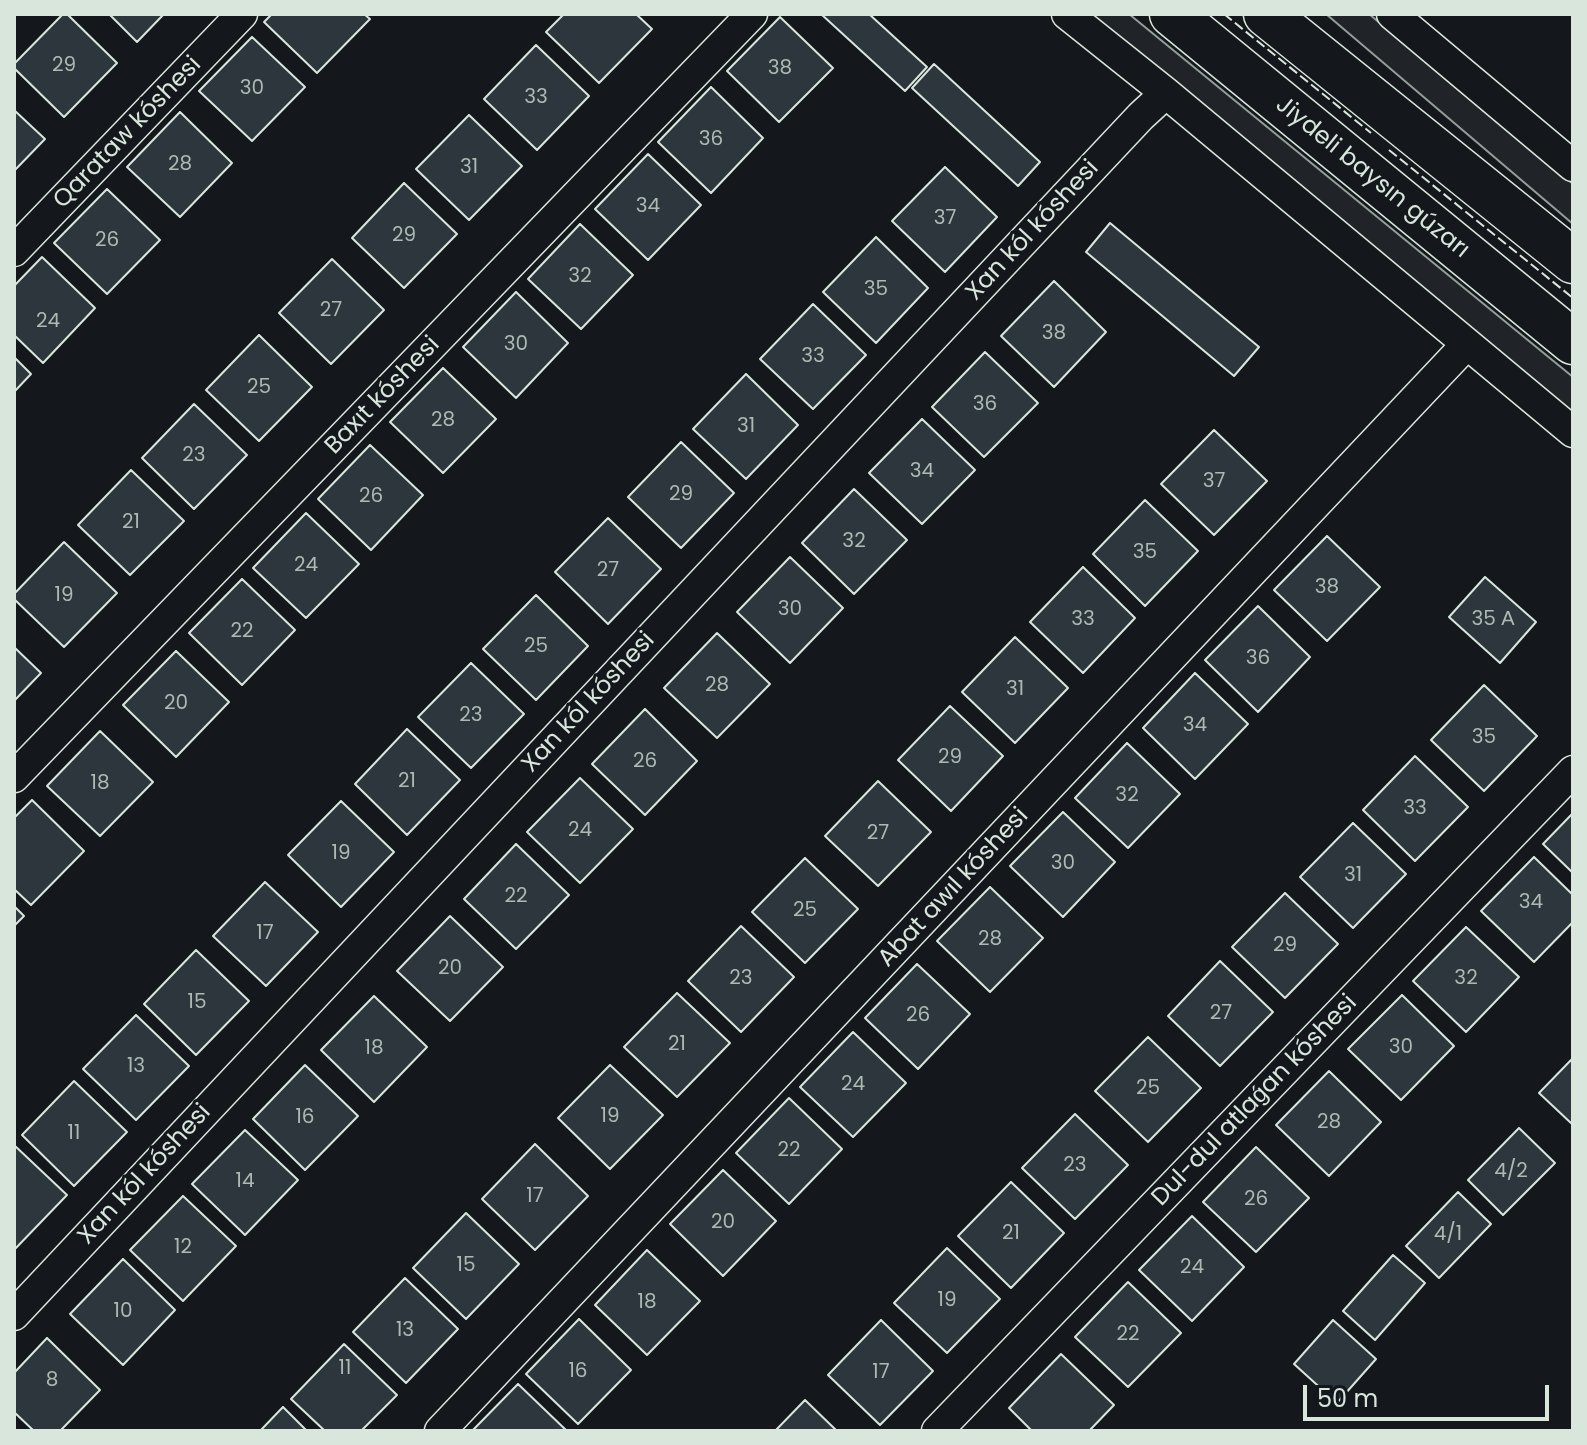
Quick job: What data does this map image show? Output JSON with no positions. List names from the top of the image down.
{
  "streets": {
    "main road": ["Jiydeli baysın gúzarı"],
    "street": [
      "Qarataw kóshesi",
      "Xan kól kóshesi",
      "Baxıt kóshesi",
      "Abat awıl kóshesi",
      "Dul-dul atlaǵan kóshesi"
    ]
  },
  "house_numbers": [
    "29",
    "38",
    "30",
    "33",
    "36",
    "28",
    "31",
    "34",
    "37",
    "29",
    "26",
    "32",
    "35",
    "27",
    "24",
    "38",
    "30",
    "33",
    "25",
    "36",
    "28",
    "31",
    "23",
    "34",
    "37",
    "29",
    "26",
    "21",
    "32",
    "35",
    "24",
    "27",
    "38",
    "19",
    "30",
    "33",
    "35 А",
    "22",
    "25",
    "36",
    "28",
    "31",
    "20",
    "23",
    "34",
    "35",
    "29",
    "26",
    "21",
    "18",
    "32",
    "33",
    "24",
    "27",
    "19",
    "30",
    "31",
    "22",
    "34",
    "25",
    "17",
    "28",
    "29",
    "20",
    "23",
    "32",
    "15",
    "27",
    "26",
    "21",
    "30",
    "18",
    "13",
    "24",
    "25",
    "19",
    "16",
    "28",
    "11",
    "22",
    "23",
    "4/2",
    "14",
    "17",
    "26",
    "20",
    "21",
    "4/1",
    "12",
    "15",
    "24",
    "19",
    "18",
    "10",
    "13",
    "22",
    "11",
    "16",
    "17",
    "8"
  ],
  "scale_bar": "50 m"
}
